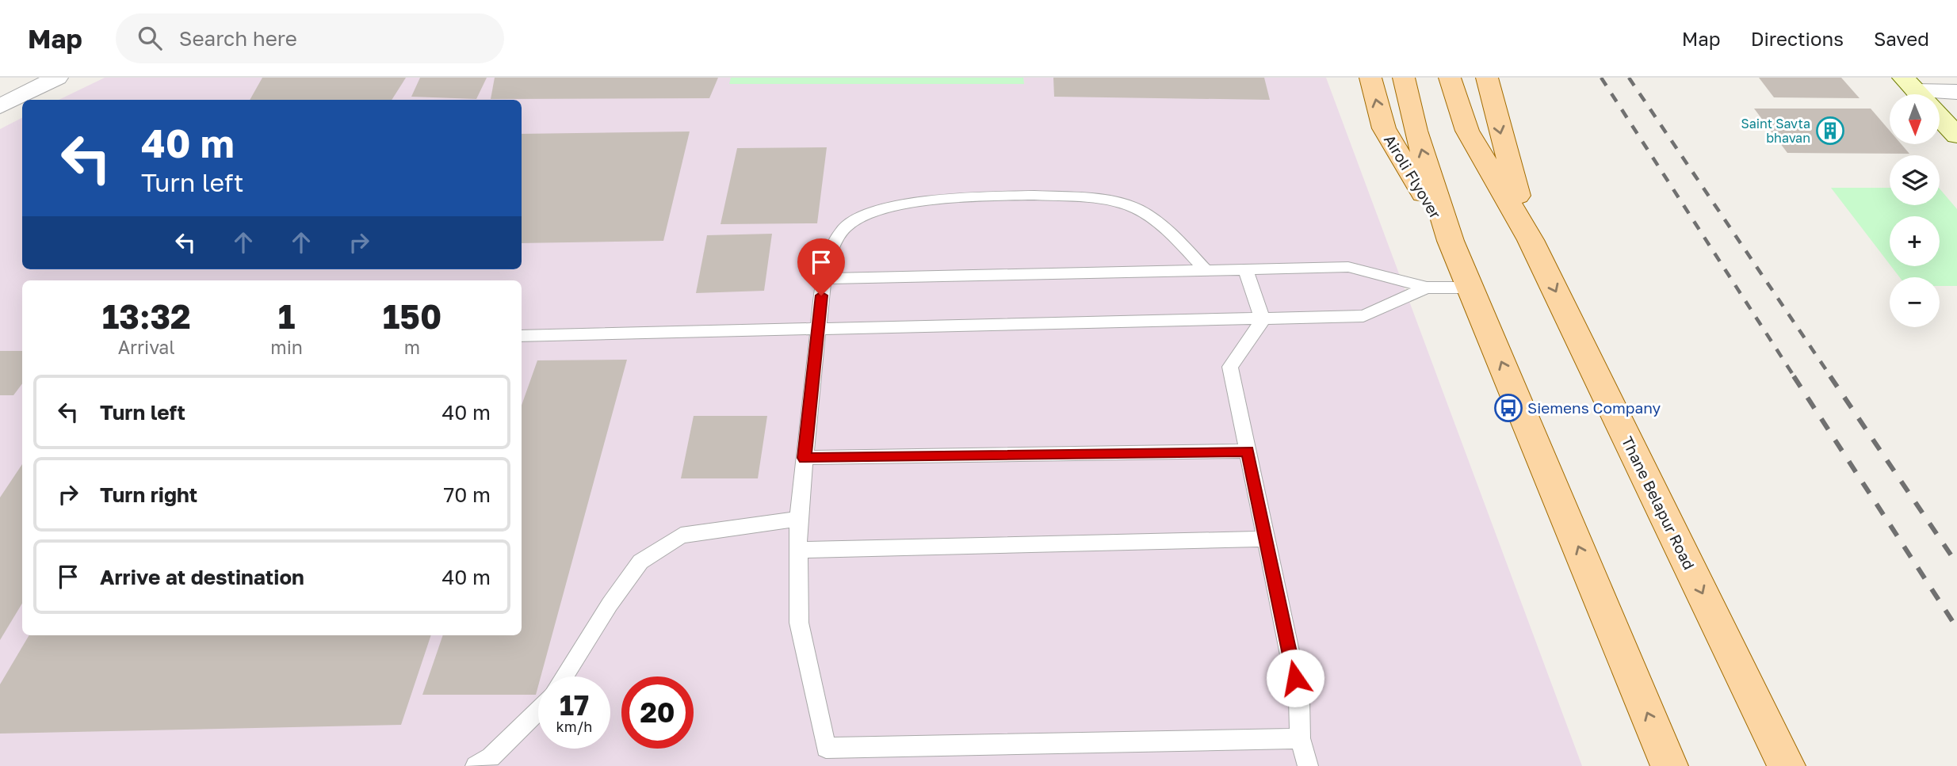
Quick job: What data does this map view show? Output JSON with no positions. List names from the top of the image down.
{
  "streets": {
    "main road": ["Airoli Flyover", "Thane Belapur Road"]
  },
  "places": {
    "building": ["Saint Savta bhavan"],
    "bus stop": ["Siemens Company"]
  },
  "north": "bottom",
  "page": {
    "header": "Map",
    "search": "Search here",
    "nav": ["Map", "Directions", "Saved"],
    "map_buttons": ["+", "−"],
    "turn": ["40 m", "Turn left"],
    "eta": [
      "13:32",
      "Arrival",
      "1",
      "min",
      "150",
      "m"
    ],
    "list": [
      {
        "name": "Turn left",
        "value": "40 m"
      },
      {
        "name": "Turn right",
        "value": "70 m"
      },
      {
        "name": "Arrive at destination",
        "value": "40 m"
      }
    ],
    "speed": "17 km/h",
    "limit": "20"
  }
}
